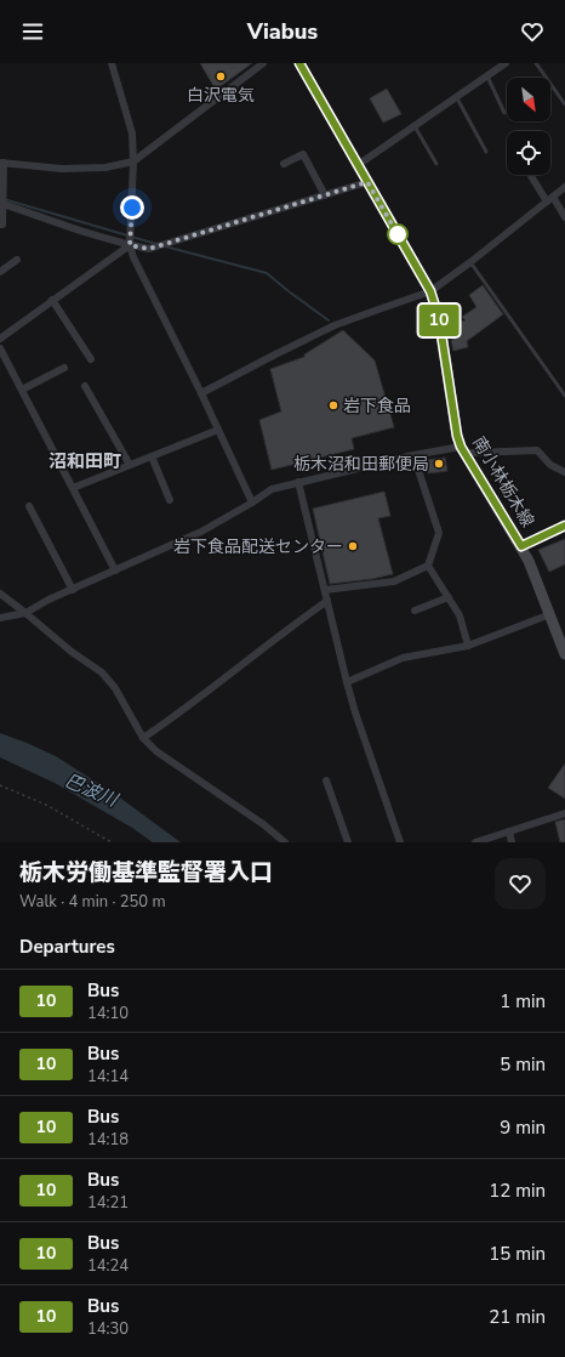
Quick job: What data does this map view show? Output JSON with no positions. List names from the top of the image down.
{
  "streets": {
    "main road": ["南小林栃木線"]
  },
  "districts": ["沼和田町"],
  "water": ["巴波川"],
  "places": [
    "白沢電気",
    "岩下食品",
    "栃木沼和田郵便局",
    "岩下食品配送センター"
  ],
  "lines": ["bus line 10"],
  "north": "bottom right",
  "page": {
    "header": "Viabus",
    "on_map": "10",
    "heading": [
      ["栃木労働基準監督署入口", "Walk · 4 min · 250 m"],
      "Departures"
    ],
    "list": [
      {
        "mark": "10",
        "name": "Bus",
        "note": "14:10",
        "value": "1 min"
      },
      {
        "mark": "10",
        "name": "Bus",
        "note": "14:14",
        "value": "5 min"
      },
      {
        "mark": "10",
        "name": "Bus",
        "note": "14:18",
        "value": "9 min"
      },
      {
        "mark": "10",
        "name": "Bus",
        "note": "14:21",
        "value": "12 min"
      },
      {
        "mark": "10",
        "name": "Bus",
        "note": "14:24",
        "value": "15 min"
      },
      {
        "mark": "10",
        "name": "Bus",
        "note": "14:30",
        "value": "21 min"
      }
    ]
  }
}
